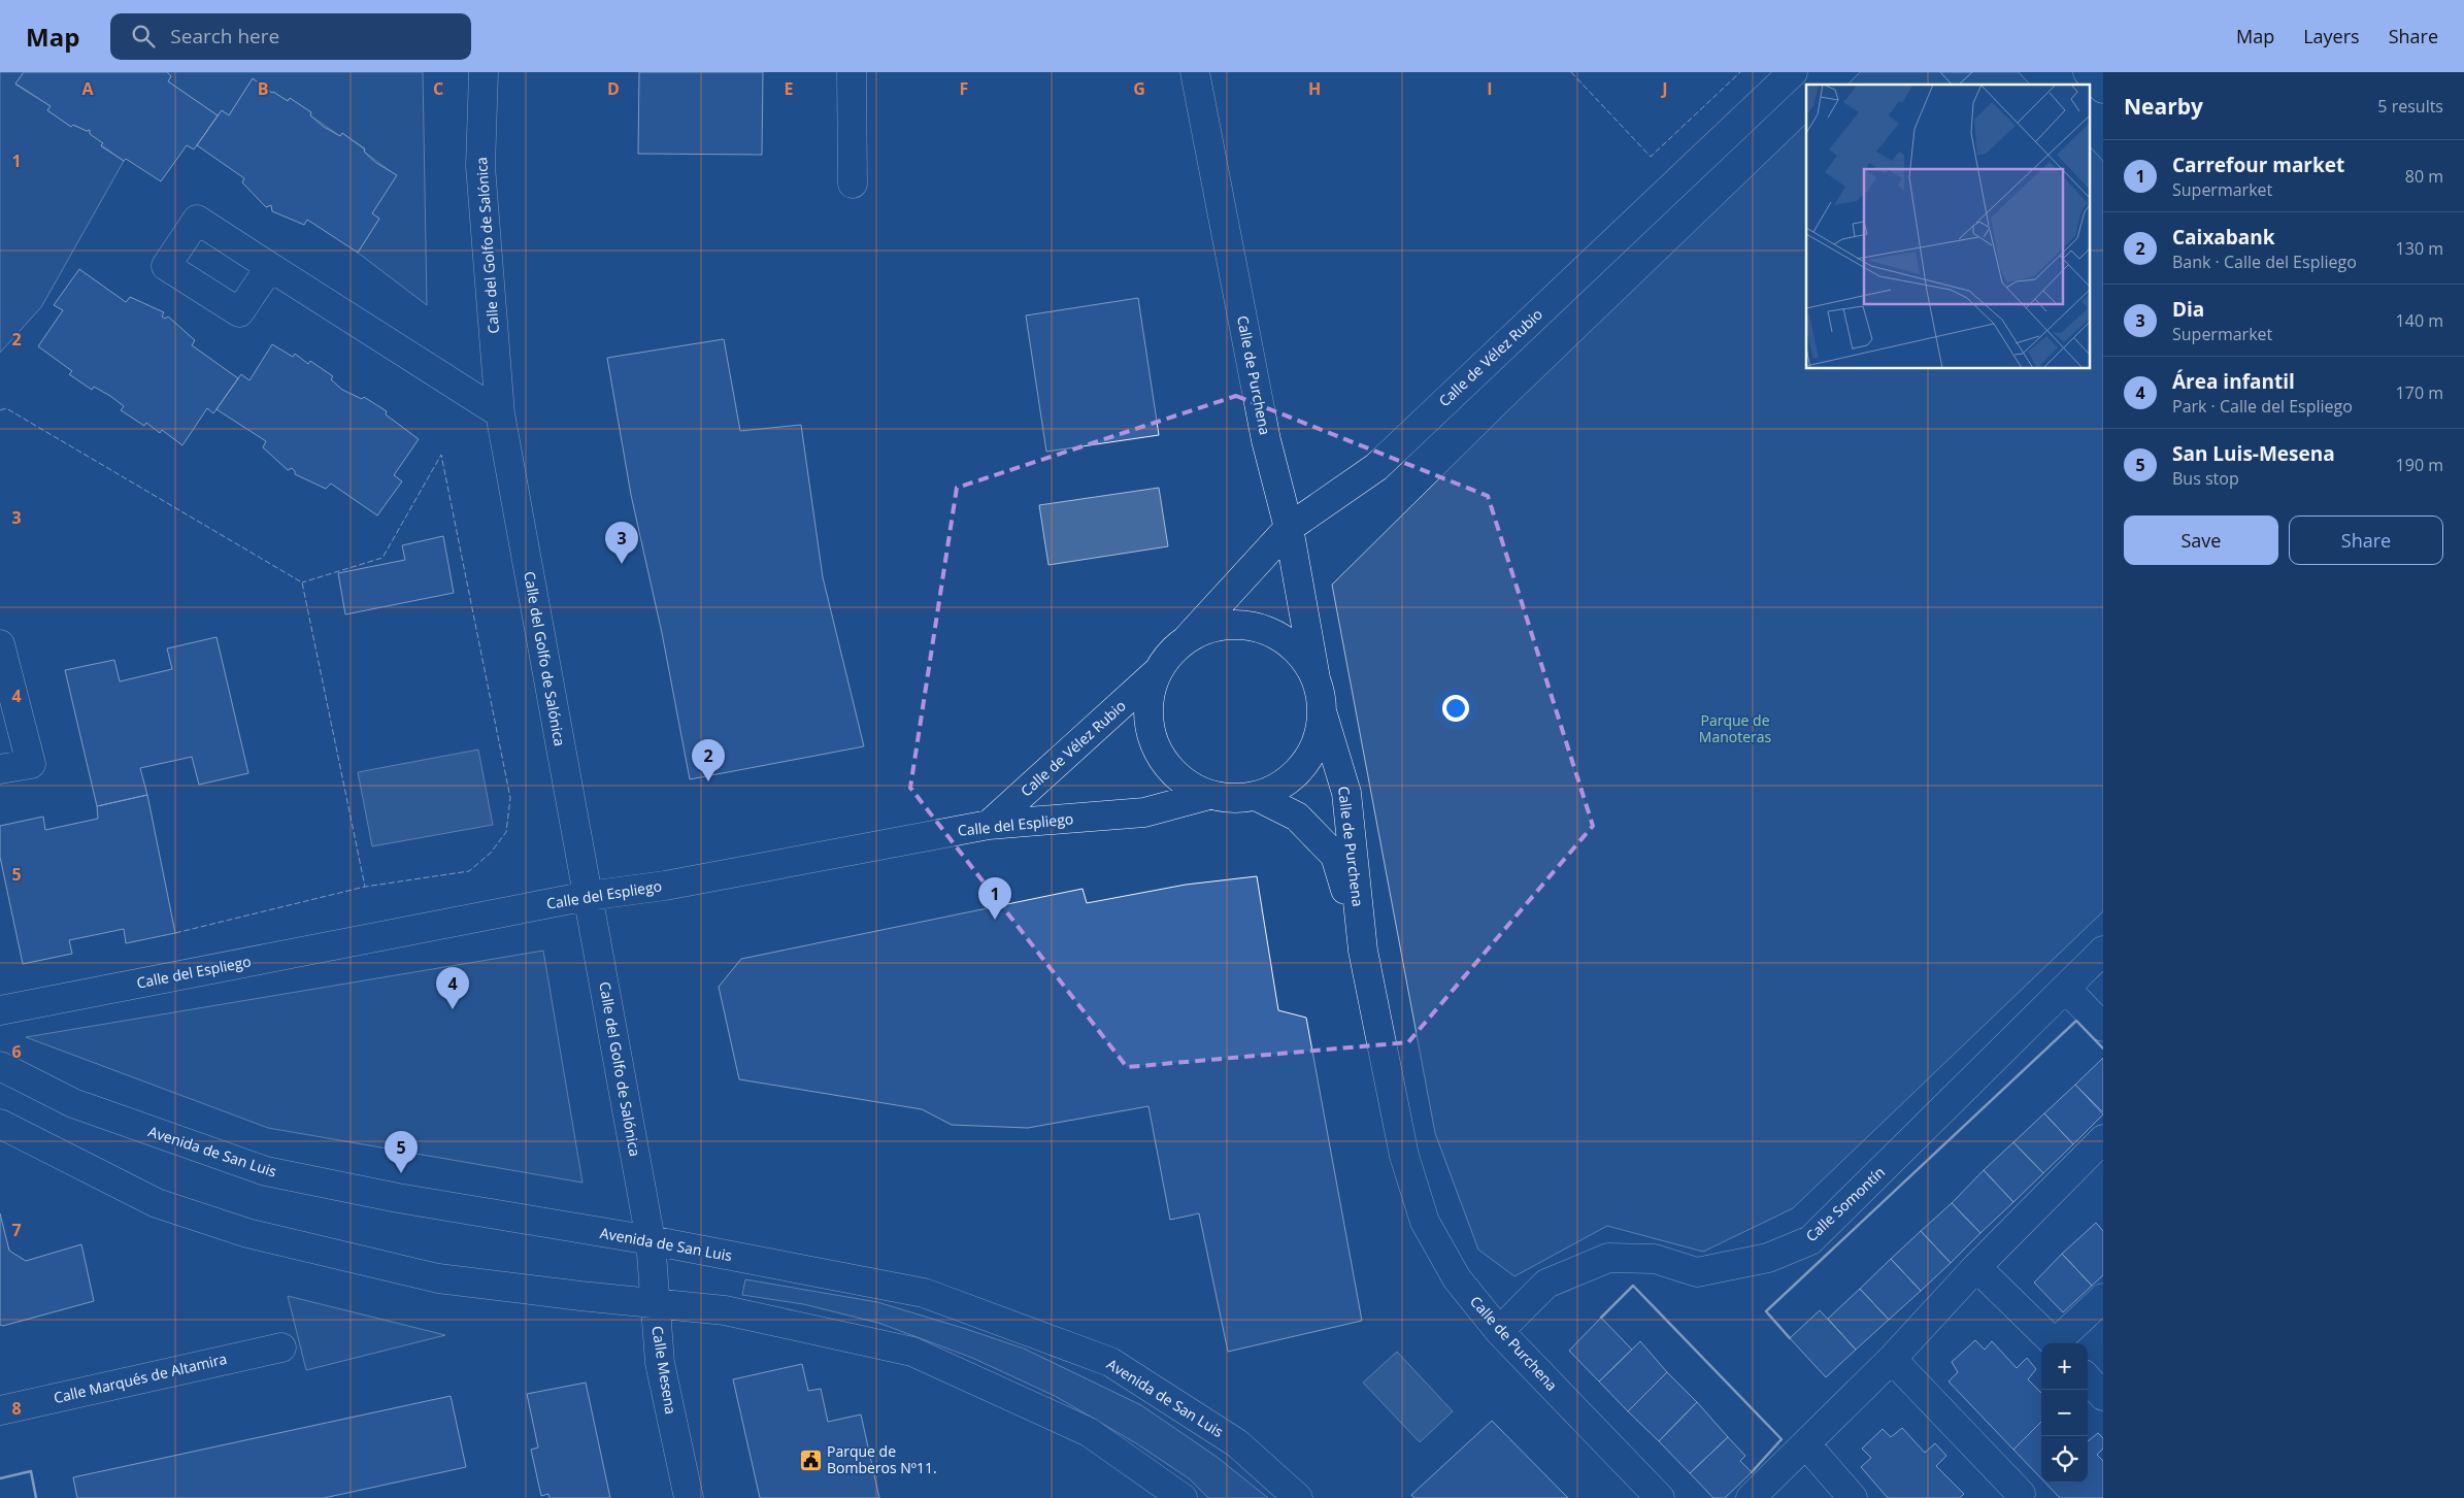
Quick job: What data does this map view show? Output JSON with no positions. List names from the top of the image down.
{
  "streets": {
    "street": [
      "Calle del Golfo de Salónica",
      "Calle de Vélez Rubio",
      "Calle de Purchena",
      "Calle del Espliego",
      "Avenida de San Luis",
      "Calle Somontín",
      "Calle Mesena",
      "Calle Marqués de Altamira"
    ]
  },
  "crossings": [
    ["Calle del Golfo de Salónica", "Calle del Espliego"],
    ["Calle del Golfo de Salónica", "Avenida de San Luis"],
    ["Calle del Golfo de Salónica", "Calle Mesena"],
    ["Calle de Vélez Rubio", "Calle de Purchena"],
    ["Calle de Vélez Rubio", "Calle del Espliego"],
    ["Calle de Purchena", "Calle del Espliego"],
    ["Calle de Purchena", "Calle Somontín"],
    ["Avenida de San Luis", "Calle Mesena"]
  ],
  "parks": ["Parque de Manoteras"],
  "places": {
    "public building": ["Parque de Bomberos Nº11."]
  },
  "page": {
    "header": "Map",
    "search": "Search here",
    "nav": ["Map", "Layers", "Share"],
    "heading": ["Nearby", "5 results"],
    "list": [
      {
        "mark": "1",
        "name": "Carrefour market",
        "note": "Supermarket",
        "value": "80 m"
      },
      {
        "mark": "2",
        "name": "Caixabank",
        "note": "Bank · Calle del Espliego",
        "value": "130 m"
      },
      {
        "mark": "3",
        "name": "Dia",
        "note": "Supermarket",
        "value": "140 m"
      },
      {
        "mark": "4",
        "name": "Área infantil",
        "note": "Park · Calle del Espliego",
        "value": "170 m"
      },
      {
        "mark": "5",
        "name": "San Luis-Mesena",
        "note": "Bus stop",
        "value": "190 m"
      }
    ],
    "buttons": ["Save", "Share"],
    "pins": [
      "3",
      "2",
      "1",
      "4",
      "5"
    ],
    "map_buttons": ["+", "−"]
  },
  "grid": {
    "columns": [
      "A",
      "B",
      "C",
      "D",
      "E",
      "F",
      "G",
      "H",
      "I",
      "J"
    ],
    "rows": [
      "1",
      "2",
      "3",
      "4",
      "5",
      "6",
      "7",
      "8"
    ]
  }
}
